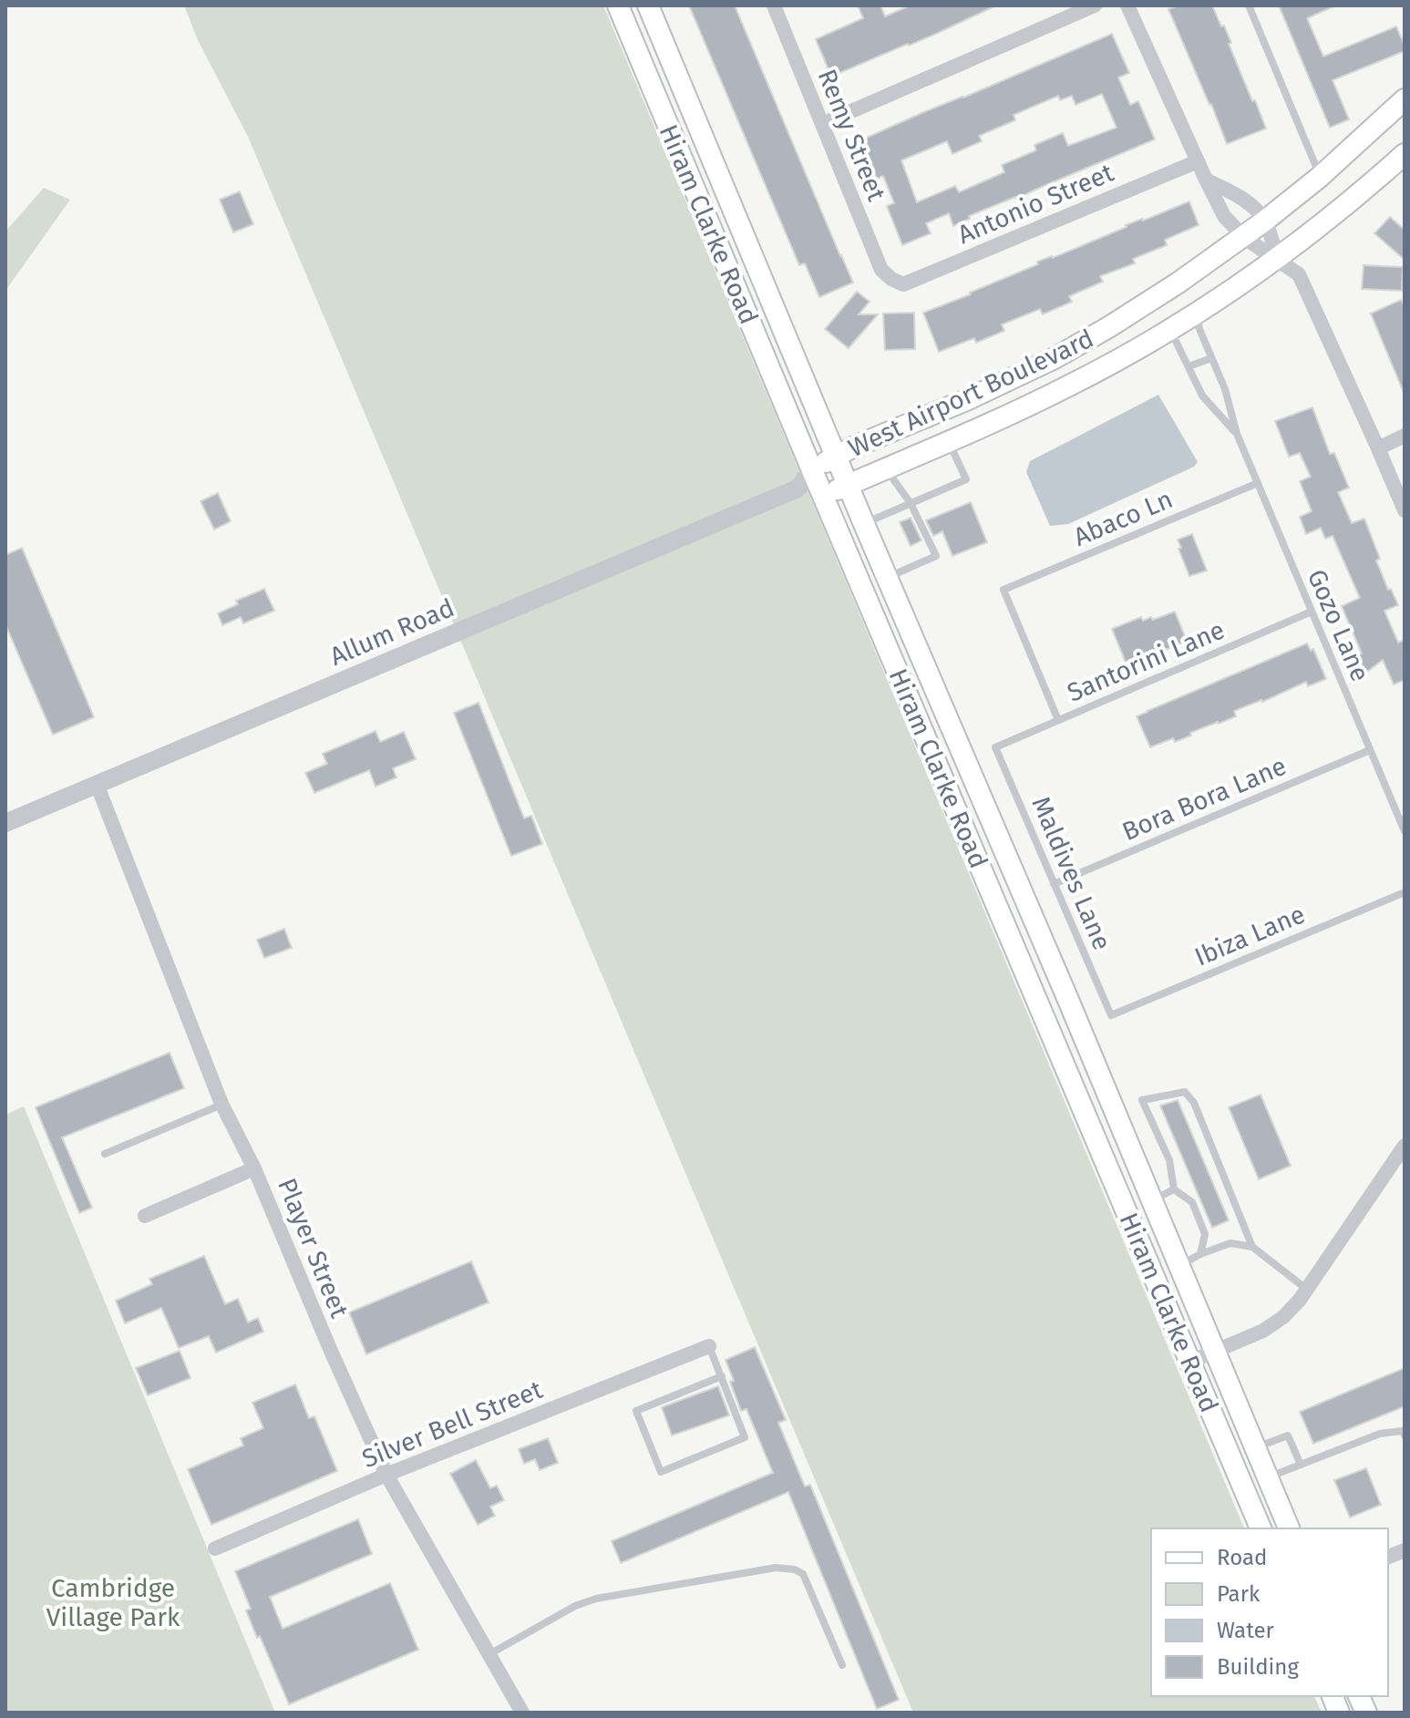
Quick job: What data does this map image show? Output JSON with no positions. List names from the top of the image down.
{
  "streets": {
    "main road": ["Hiram Clarke Road", "West Airport Boulevard"],
    "street": [
      "Remy Street",
      "Antonio Street",
      "Allum Road",
      "Player Street",
      "Silver Bell Street"
    ],
    "lane": [
      "Abaco Ln",
      "Gozo Lane",
      "Santorini Lane",
      "Bora Bora Lane",
      "Maldives Lane",
      "Ibiza Lane"
    ]
  },
  "crossings": [
    ["Remy Street", "Antonio Street"],
    ["Hiram Clarke Road", "West Airport Boulevard"],
    ["Hiram Clarke Road", "Allum Road"],
    ["West Airport Boulevard", "Allum Road"],
    ["Abaco Ln", "Gozo Lane"],
    ["Abaco Ln", "Santorini Lane"],
    ["Gozo Lane", "Santorini Lane"],
    ["Gozo Lane", "Bora Bora Lane"],
    ["Allum Road", "Player Street"],
    ["Santorini Lane", "Maldives Lane"],
    ["Bora Bora Lane", "Maldives Lane"],
    ["Maldives Lane", "Ibiza Lane"],
    ["Player Street", "Silver Bell Street"]
  ],
  "parks": ["Cambridge Village Park"],
  "legend": [
    "Road",
    "Park",
    "Water",
    "Building"
  ]
}
